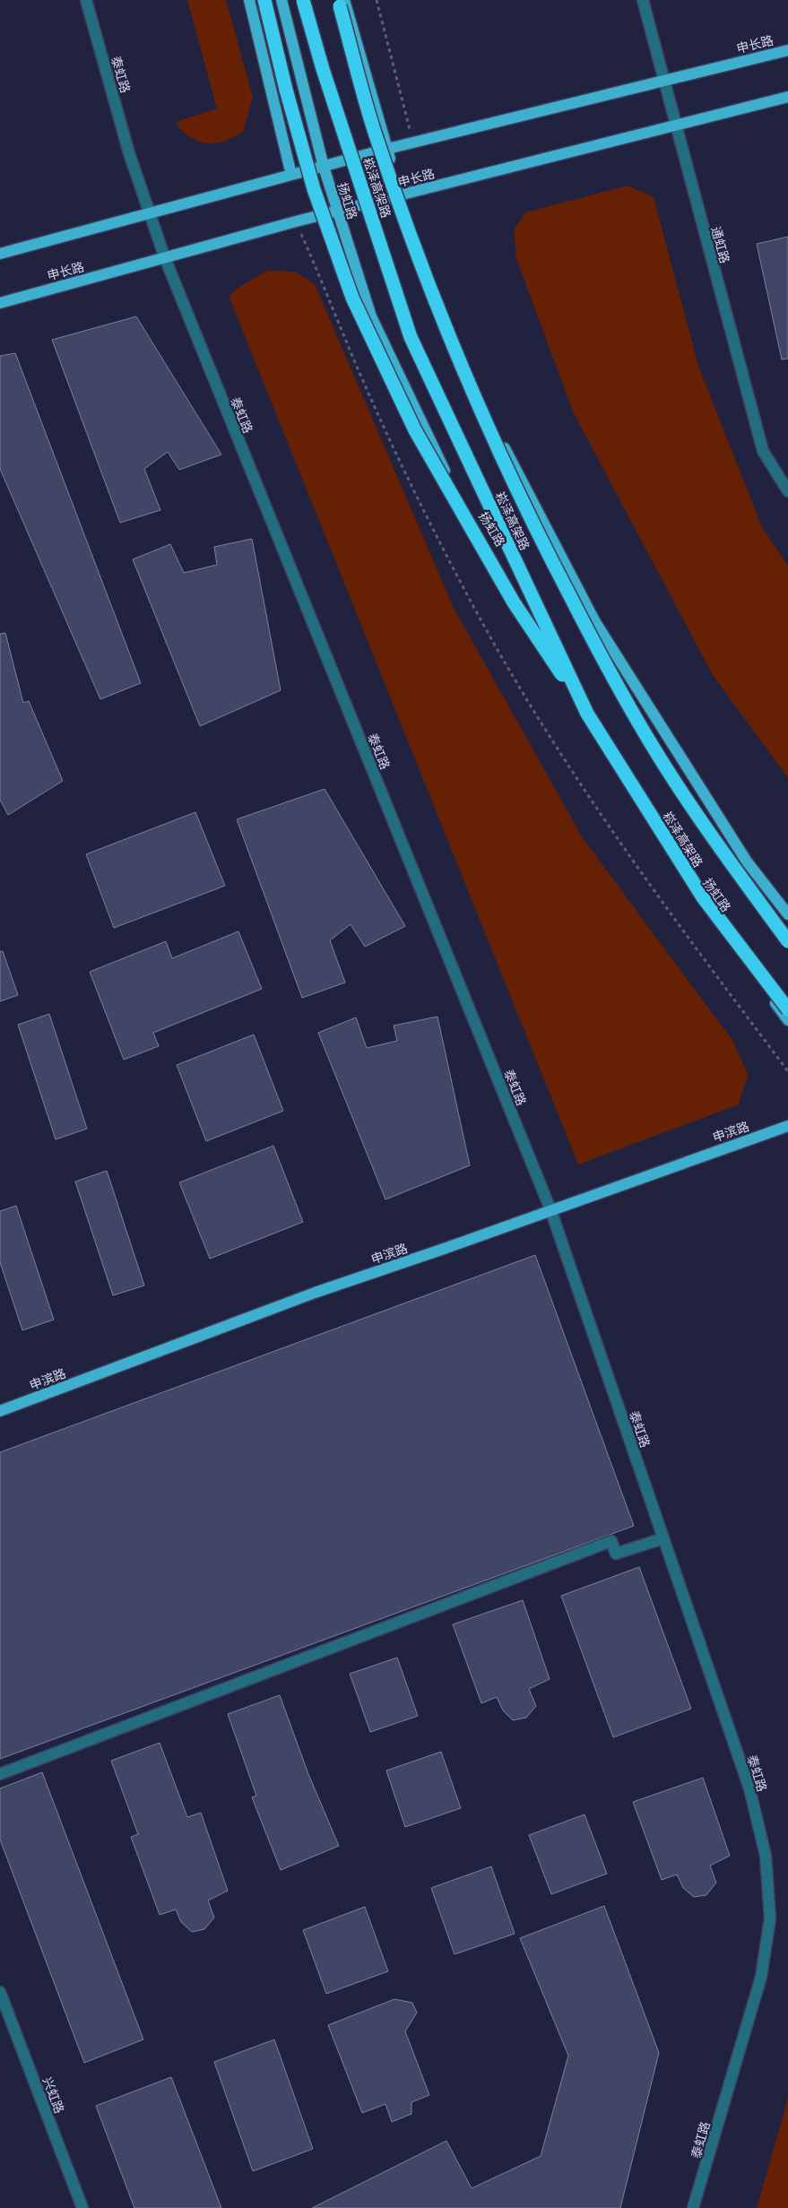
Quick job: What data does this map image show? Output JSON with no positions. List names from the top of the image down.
{
  "streets": {
    "highway": ["崧泽高架路"],
    "main road": ["申长路", "扬虹路", "申滨路"],
    "street": ["泰虹路", "通虹路", "兴虹路"]
  },
  "crossings": [
    ["申长路", "泰虹路"],
    ["申长路", "扬虹路"],
    ["申长路", "通虹路"],
    ["泰虹路", "申滨路"]
  ]
}
